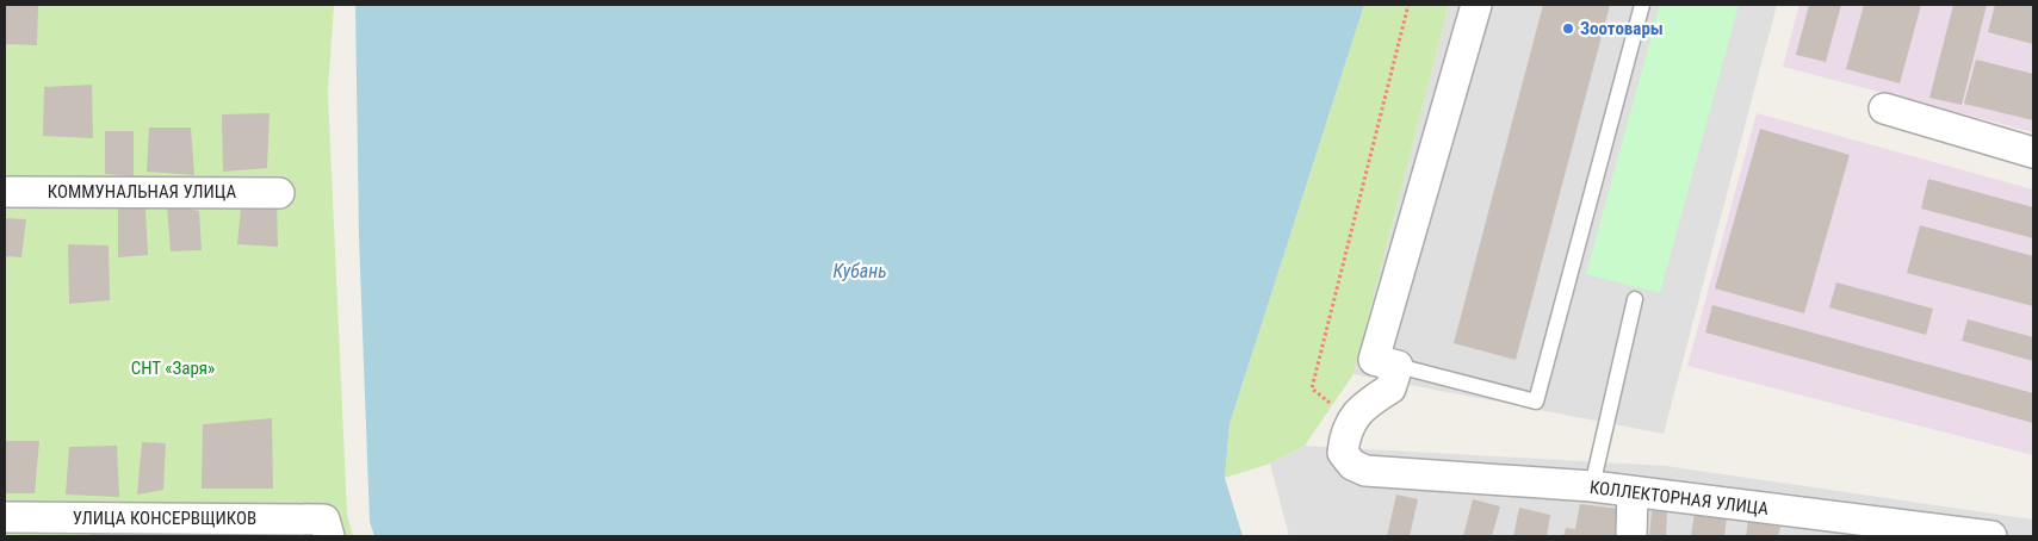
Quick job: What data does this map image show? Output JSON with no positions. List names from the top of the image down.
{
  "streets": {
    "street": ["КОММУНАЛЬНАЯ УЛИЦА", "КОЛЛЕКТОРНАЯ УЛИЦА", "УЛИЦА КОНСЕРВЩИКОВ"]
  },
  "water": ["Кубань"],
  "parks": ["СНТ «Заря»"],
  "places": ["Зоотовары"]
}
